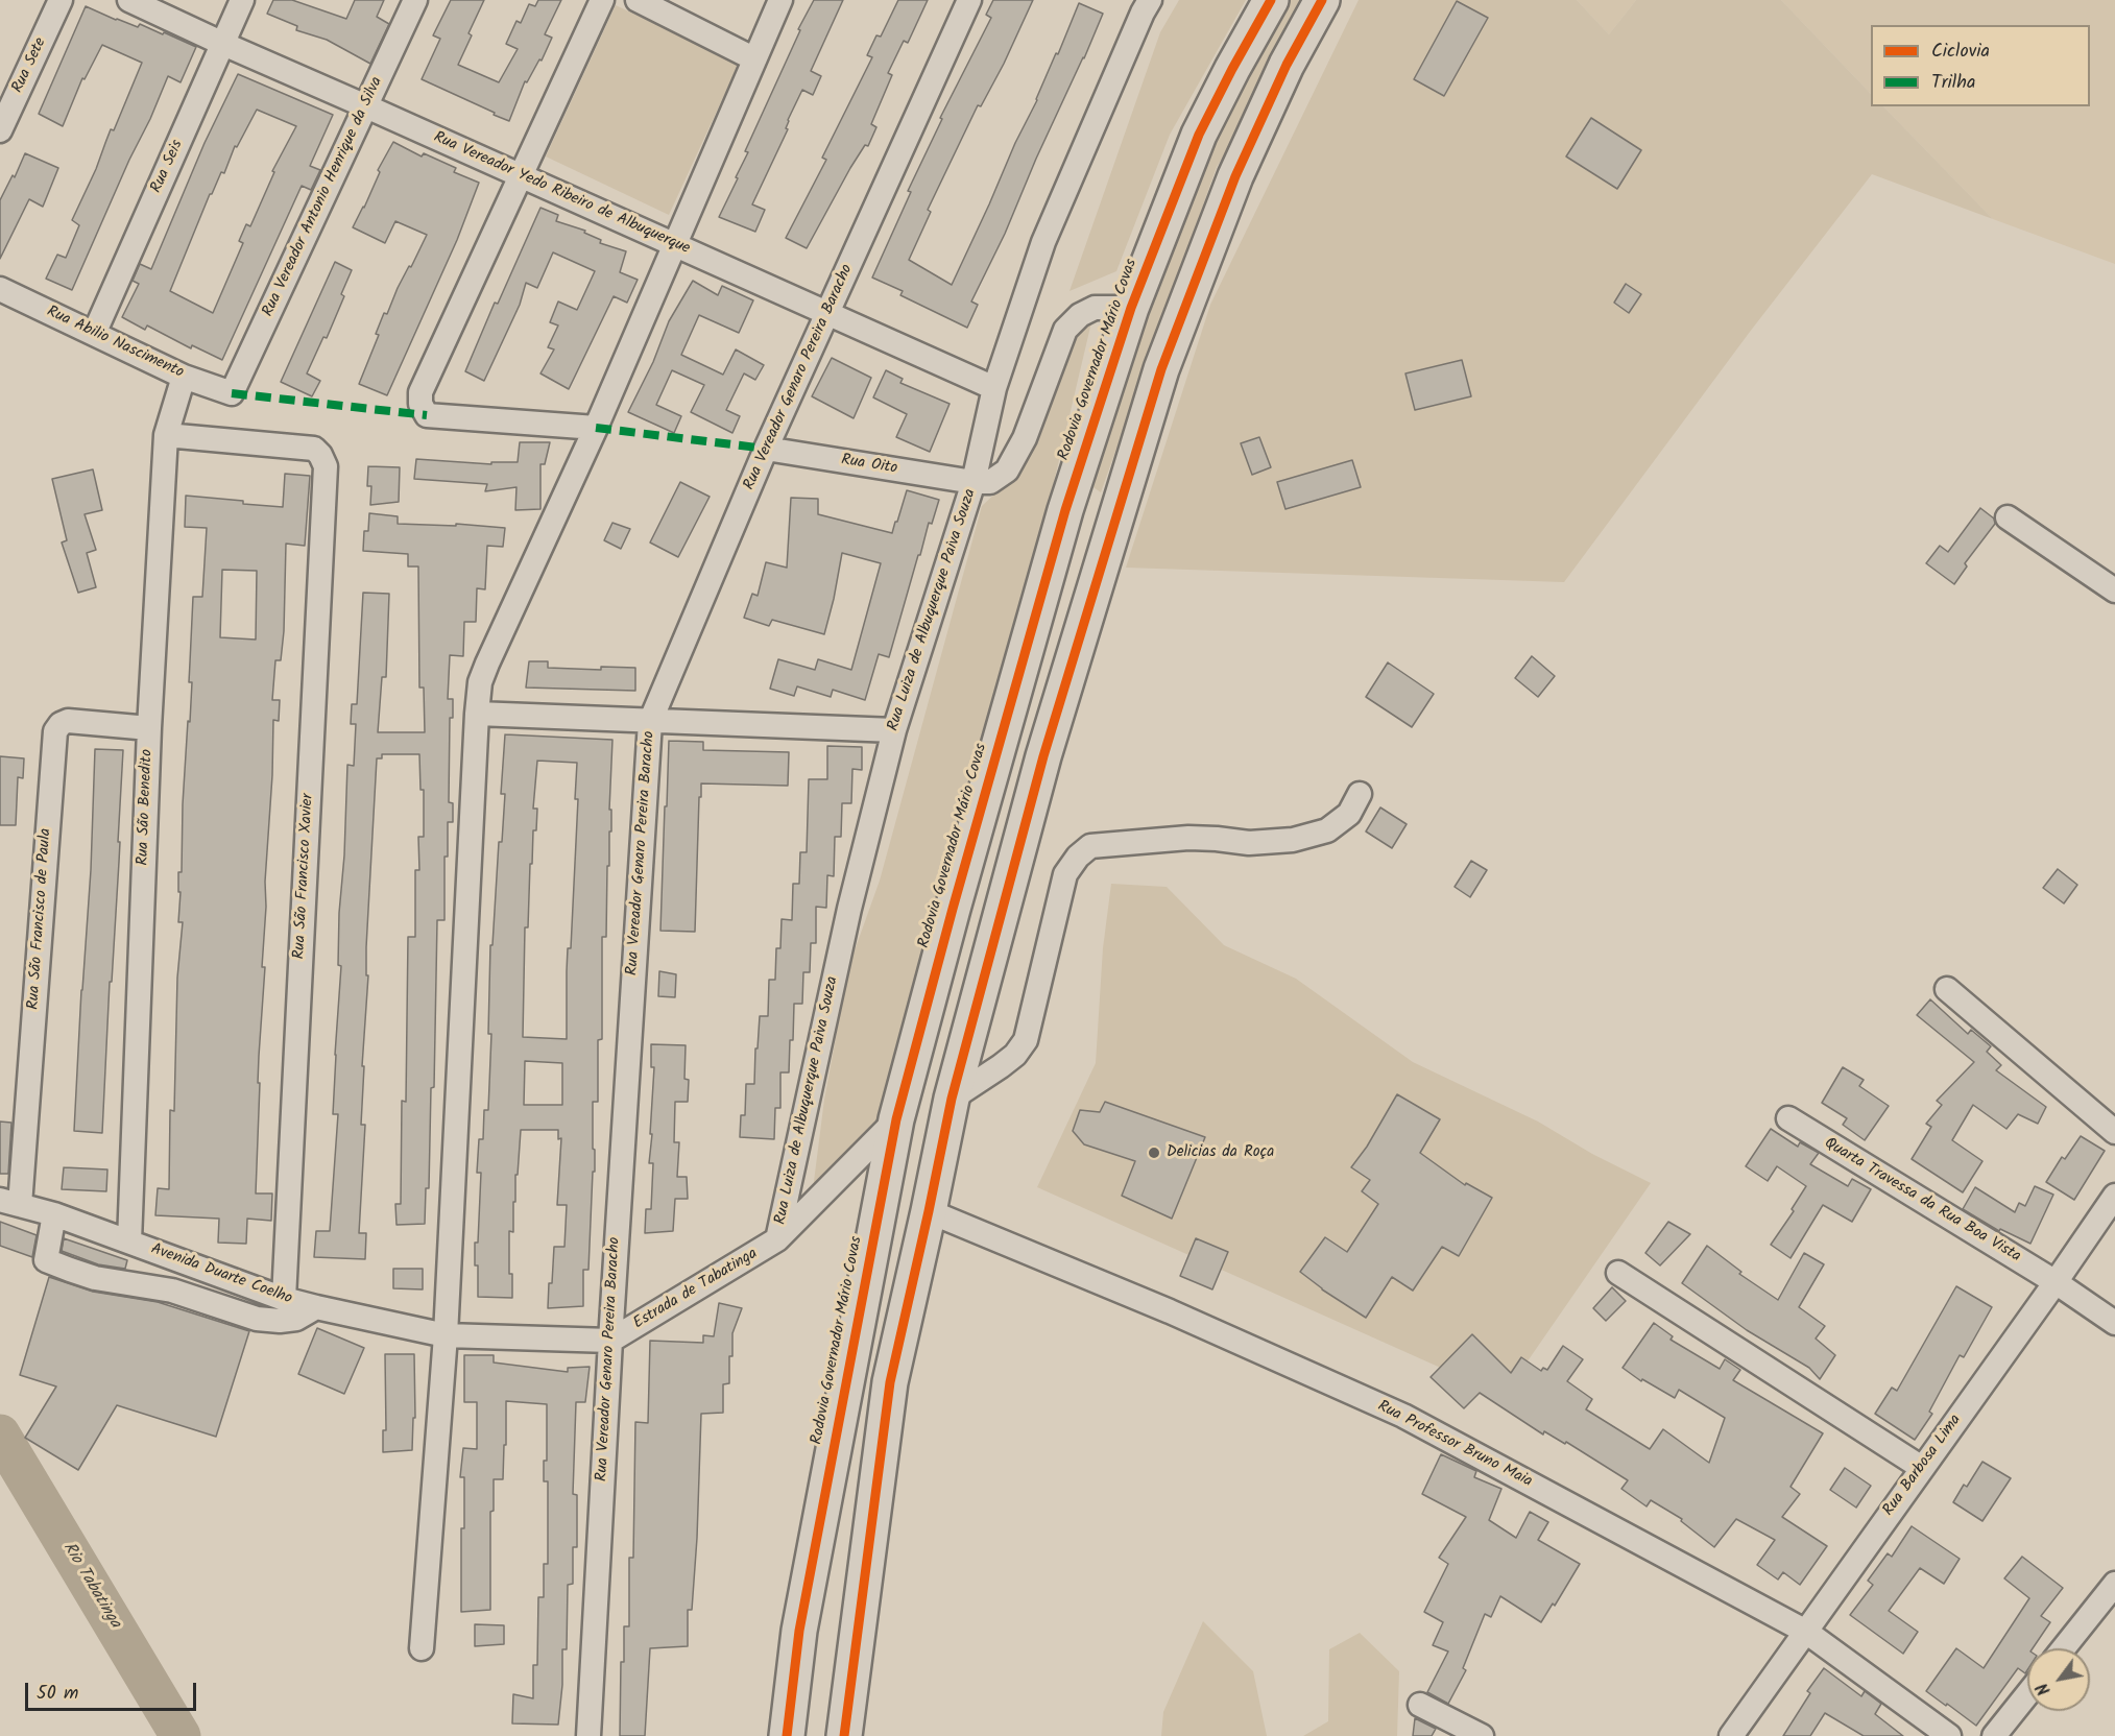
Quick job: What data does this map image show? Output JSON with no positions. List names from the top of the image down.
{
  "streets": {
    "highway": ["Rodovia Governador Mário Covas"],
    "street": [
      "Rua Sete",
      "Rua Seis",
      "Rua Vereador Yedo Ribeiro de Albuquerque",
      "Rua Vereador Antonio Henrique da Silva",
      "Rua Abilio Nascimento",
      "Rua Vereador Genaro Pereira Baracho",
      "Rua Oito",
      "Rua Luiza de Albuquerque Paiva Souza",
      "Rua São Benedito",
      "Rua São Francisco Xavier",
      "Rua São Francisco de Paula",
      "Quarta Travessa da Rua Boa Vista",
      "Avenida Duarte Coelho",
      "Estrada de Tabatinga",
      "Rua Professor Bruno Maia",
      "Rua Barbosa Lima"
    ]
  },
  "crossings": [
    ["Rua Seis", "Rua Vereador Yedo Ribeiro de Albuquerque"],
    ["Rua Seis", "Rua Abilio Nascimento"],
    ["Rua Vereador Yedo Ribeiro de Albuquerque", "Rua Vereador Antonio Henrique da Silva"],
    ["Rua Vereador Yedo Ribeiro de Albuquerque", "Rua Vereador Genaro Pereira Baracho"],
    ["Rua Vereador Yedo Ribeiro de Albuquerque", "Rua Luiza de Albuquerque Paiva Souza"],
    ["Rua Vereador Antonio Henrique da Silva", "Rua Abilio Nascimento"],
    ["Rua Abilio Nascimento", "Rua São Benedito"],
    ["Rodovia Governador Mário Covas", "Estrada de Tabatinga"],
    ["Rua Vereador Genaro Pereira Baracho", "Rua Oito"],
    ["Rua Vereador Genaro Pereira Baracho", "Estrada de Tabatinga"],
    ["Rua Oito", "Rua Luiza de Albuquerque Paiva Souza"],
    ["Rua Luiza de Albuquerque Paiva Souza", "Estrada de Tabatinga"],
    ["Rua São Benedito", "Rua São Francisco Xavier"],
    ["Rua São Benedito", "Rua São Francisco de Paula"],
    ["Rua São Benedito", "Avenida Duarte Coelho"],
    ["Rua São Francisco Xavier", "Avenida Duarte Coelho"],
    ["Rua São Francisco de Paula", "Avenida Duarte Coelho"],
    ["Quarta Travessa da Rua Boa Vista", "Rua Barbosa Lima"],
    ["Rua Professor Bruno Maia", "Rua Barbosa Lima"]
  ],
  "water": ["Rio Tabatinga"],
  "places": ["Delicias da Roça"],
  "legend": ["Ciclovia", "Trilha"],
  "scale_bar": "50 m",
  "north": "bottom left"
}
